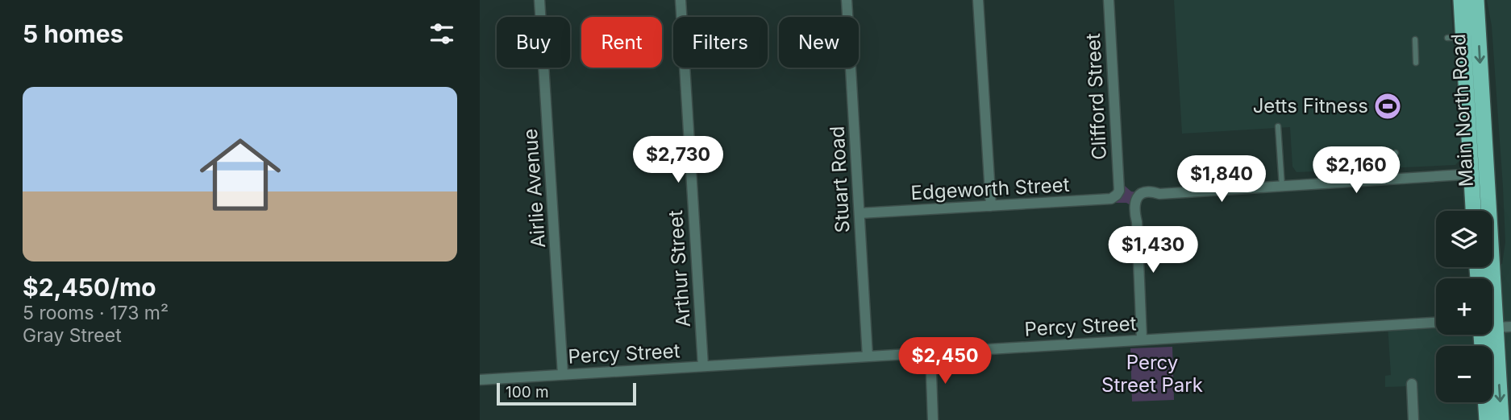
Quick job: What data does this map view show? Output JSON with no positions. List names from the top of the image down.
{
  "streets": {
    "highway": ["Main North Road"],
    "street": [
      "Clifford Street",
      "Stuart Road",
      "Airlie Avenue",
      "Edgeworth Street",
      "Arthur Street",
      "Percy Street"
    ]
  },
  "crossings": [
    ["Clifford Street", "Edgeworth Street"],
    ["Stuart Road", "Edgeworth Street"],
    ["Stuart Road", "Percy Street"],
    ["Airlie Avenue", "Percy Street"],
    ["Arthur Street", "Percy Street"]
  ],
  "parks": ["Percy Street Park"],
  "places": {
    "sports": ["Jetts Fitness"]
  },
  "scale_bar": "100 m",
  "page": {
    "heading": "5 homes",
    "chip": [
      "Buy",
      "Rent",
      "Filters",
      "New"
    ],
    "list": [
      {
        "name": "$2,450/mo",
        "note": "5 rooms · 173 m² · Gray Street"
      }
    ],
    "price": [
      "$2,730",
      "$2,160",
      "$1,840",
      "$1,430",
      "$2,450"
    ],
    "map_buttons": ["+", "−"],
    "scale": "100 m"
  }
}
